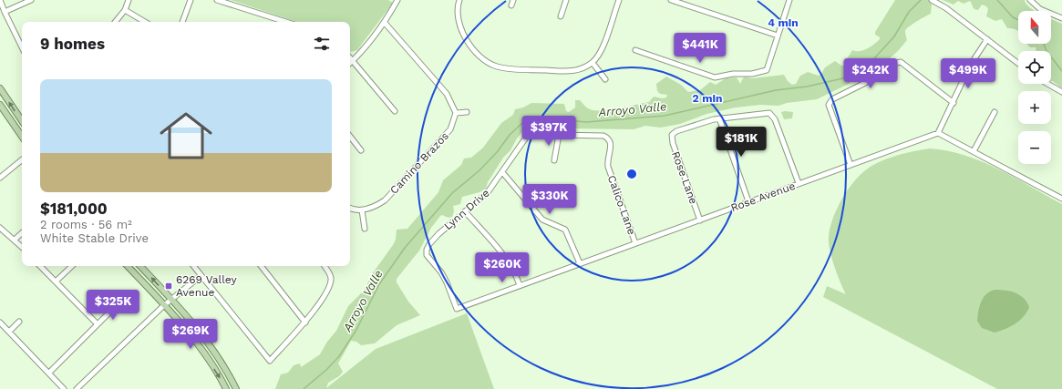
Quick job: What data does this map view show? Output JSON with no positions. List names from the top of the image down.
{
  "streets": {
    "street": [
      "Camino Brazos",
      "Rose Lane",
      "Rose Avenue",
      "Calico Lane",
      "Lynn Drive"
    ]
  },
  "crossings": [
    ["Rose Lane", "Rose Avenue"],
    ["Rose Avenue", "Calico Lane"],
    ["Rose Avenue", "Lynn Drive"],
    ["Calico Lane", "Lynn Drive"]
  ],
  "water": ["Arroyo Valle"],
  "places": {
    "transit": ["6269 Valley Avenue"]
  },
  "north": "top",
  "page": {
    "map_buttons": ["+", "−"],
    "heading": "9 homes",
    "price": [
      "$441K",
      "$242K",
      "$499K",
      "$397K",
      "$181K",
      "$330K",
      "$260K",
      "$325K",
      "$269K"
    ],
    "list": [
      {
        "name": "$181,000",
        "note": "2 rooms · 56 m² · White Stable Drive"
      }
    ]
  },
  "rings": ["4 min", "2 min"]
}
